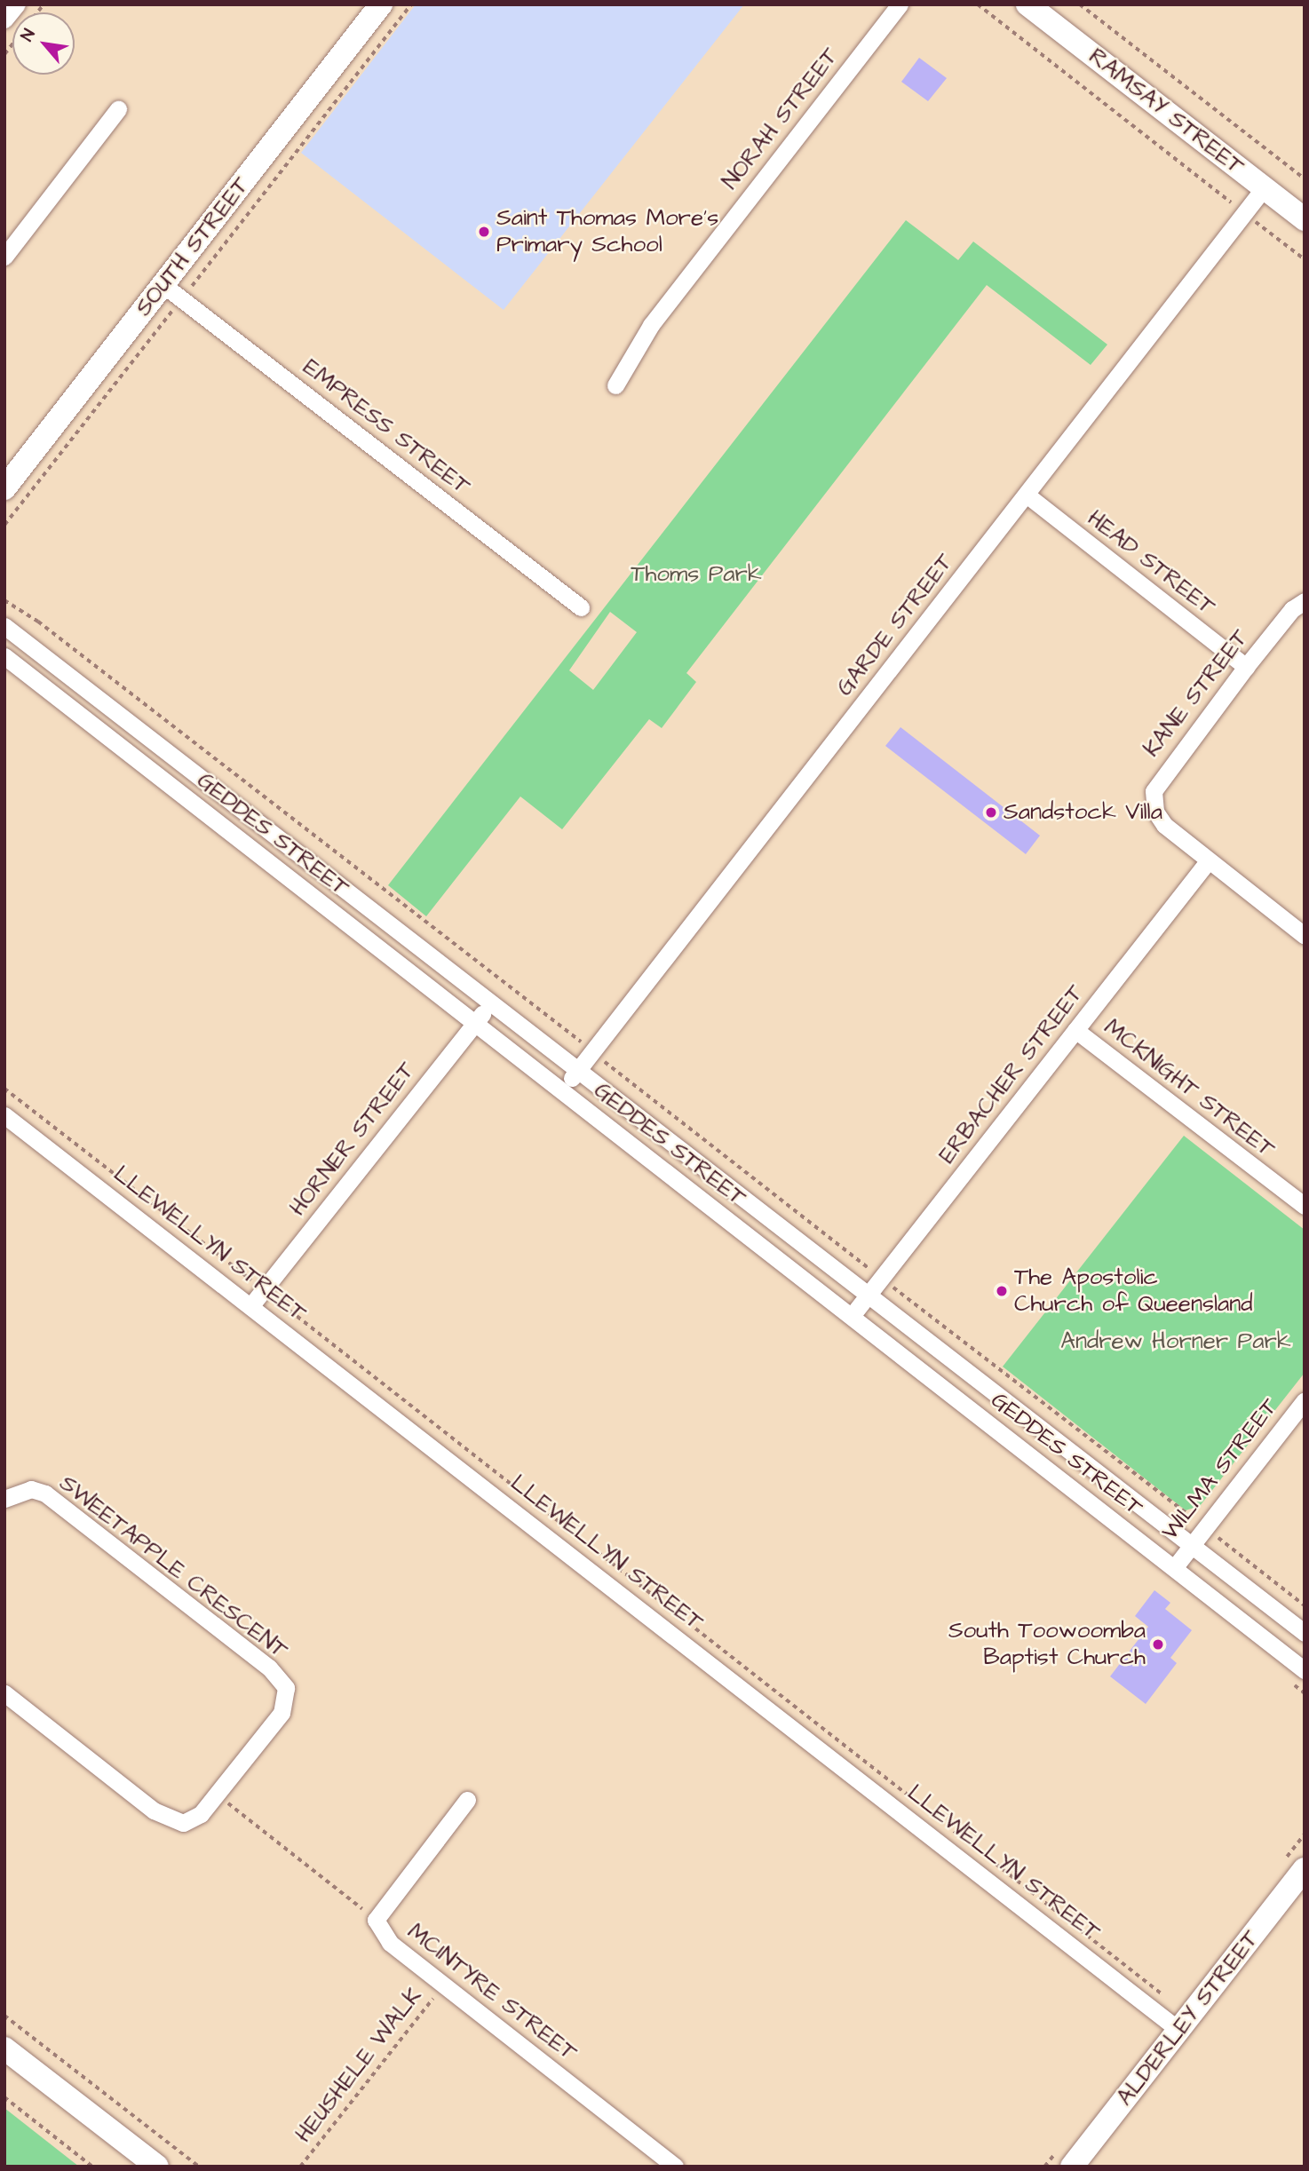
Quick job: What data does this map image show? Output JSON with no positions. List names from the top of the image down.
{
  "streets": {
    "street": [
      "RAMSAY STREET",
      "NORAH STREET",
      "SOUTH STREET",
      "EMPRESS STREET",
      "HEAD STREET",
      "GARDE STREET",
      "KANE STREET",
      "GEDDES STREET",
      "ERBACHER STREET",
      "MCKNIGHT STREET",
      "HORNER STREET",
      "LLEWELLYN STREET",
      "WILMA STREET",
      "SWEETAPPLE CRESCENT",
      "MCINTYRE STREET",
      "ALDERLEY STREET"
    ],
    "path": ["HEUSHELE WALK"]
  },
  "crossings": [
    ["RAMSAY STREET", "GARDE STREET"],
    ["SOUTH STREET", "EMPRESS STREET"],
    ["HEAD STREET", "GARDE STREET"],
    ["HEAD STREET", "KANE STREET"],
    ["GARDE STREET", "GEDDES STREET"],
    ["KANE STREET", "ERBACHER STREET"],
    ["GEDDES STREET", "ERBACHER STREET"],
    ["GEDDES STREET", "HORNER STREET"],
    ["GEDDES STREET", "WILMA STREET"],
    ["ERBACHER STREET", "MCKNIGHT STREET"],
    ["HORNER STREET", "LLEWELLYN STREET"],
    ["LLEWELLYN STREET", "ALDERLEY STREET"],
    ["MCINTYRE STREET", "HEUSHELE WALK"]
  ],
  "parks": ["Thoms Park", "Andrew Horner Park"],
  "places": [
    "Saint Thomas More's Primary School",
    "Sandstock Villa",
    "The Apostolic Church of Queensland",
    "South Toowoomba Baptist Church"
  ],
  "north": "top left"
}
